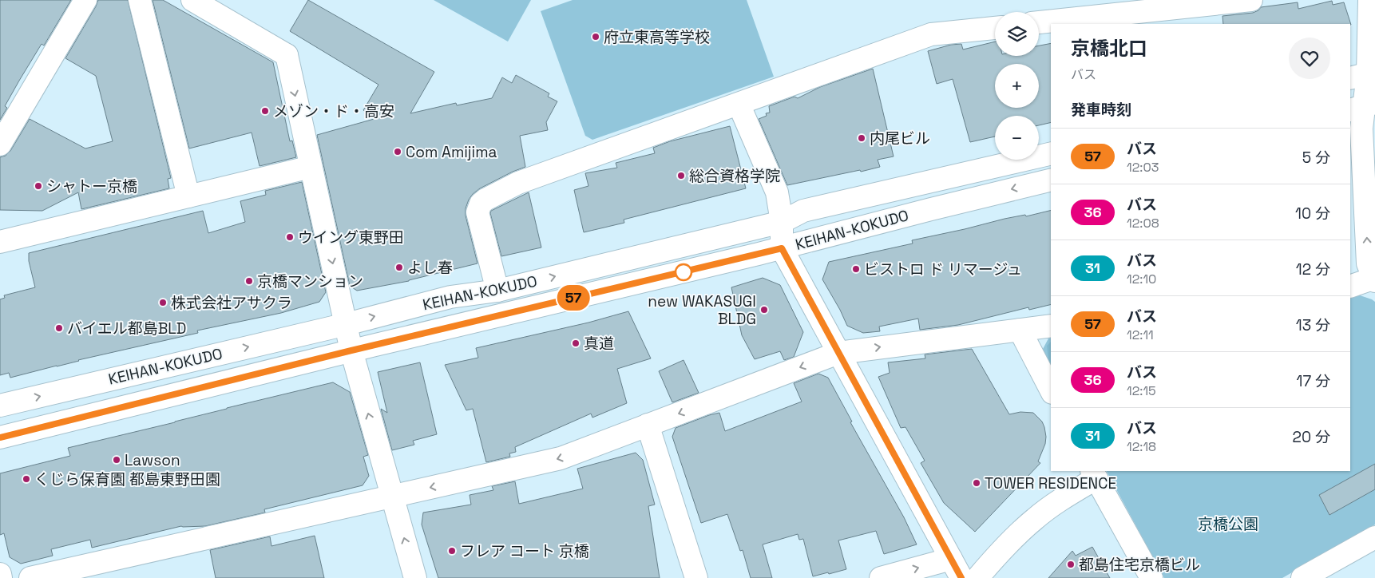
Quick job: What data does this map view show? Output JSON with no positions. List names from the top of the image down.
{
  "streets": {
    "main road": ["KEIHAN-KOKUDO"]
  },
  "parks": ["京橋公園"],
  "places": [
    "府立東高等学校",
    "メゾン・ド・高安",
    "内尾ビル",
    "Com Amijima",
    "総合資格学院",
    "シャトー京橋",
    "ウイング東野田",
    "よし春",
    "ビストロ ド リマージュ",
    "京橋マンション",
    "株式会社アサクラ",
    "new WAKASUGI BLDG",
    "バイエル都島BLD",
    "真道",
    "Lawson",
    "くじら保育園 都島東野田園",
    "TOWER RESIDENCE",
    "フレア コート 京橋",
    "都島住宅京橋ビル"
  ],
  "lines": ["bus line 57"],
  "page": {
    "on_map": "57",
    "map_buttons": ["+", "−"],
    "heading": [
      ["京橋北口", "バス"],
      "発車時刻"
    ],
    "list": [
      {
        "mark": "57",
        "name": "バス",
        "note": "12:03",
        "value": "5 分"
      },
      {
        "mark": "36",
        "name": "バス",
        "note": "12:08",
        "value": "10 分"
      },
      {
        "mark": "31",
        "name": "バス",
        "note": "12:10",
        "value": "12 分"
      },
      {
        "mark": "57",
        "name": "バス",
        "note": "12:11",
        "value": "13 分"
      },
      {
        "mark": "36",
        "name": "バス",
        "note": "12:15",
        "value": "17 分"
      },
      {
        "mark": "31",
        "name": "バス",
        "note": "12:18",
        "value": "20 分"
      }
    ]
  }
}
